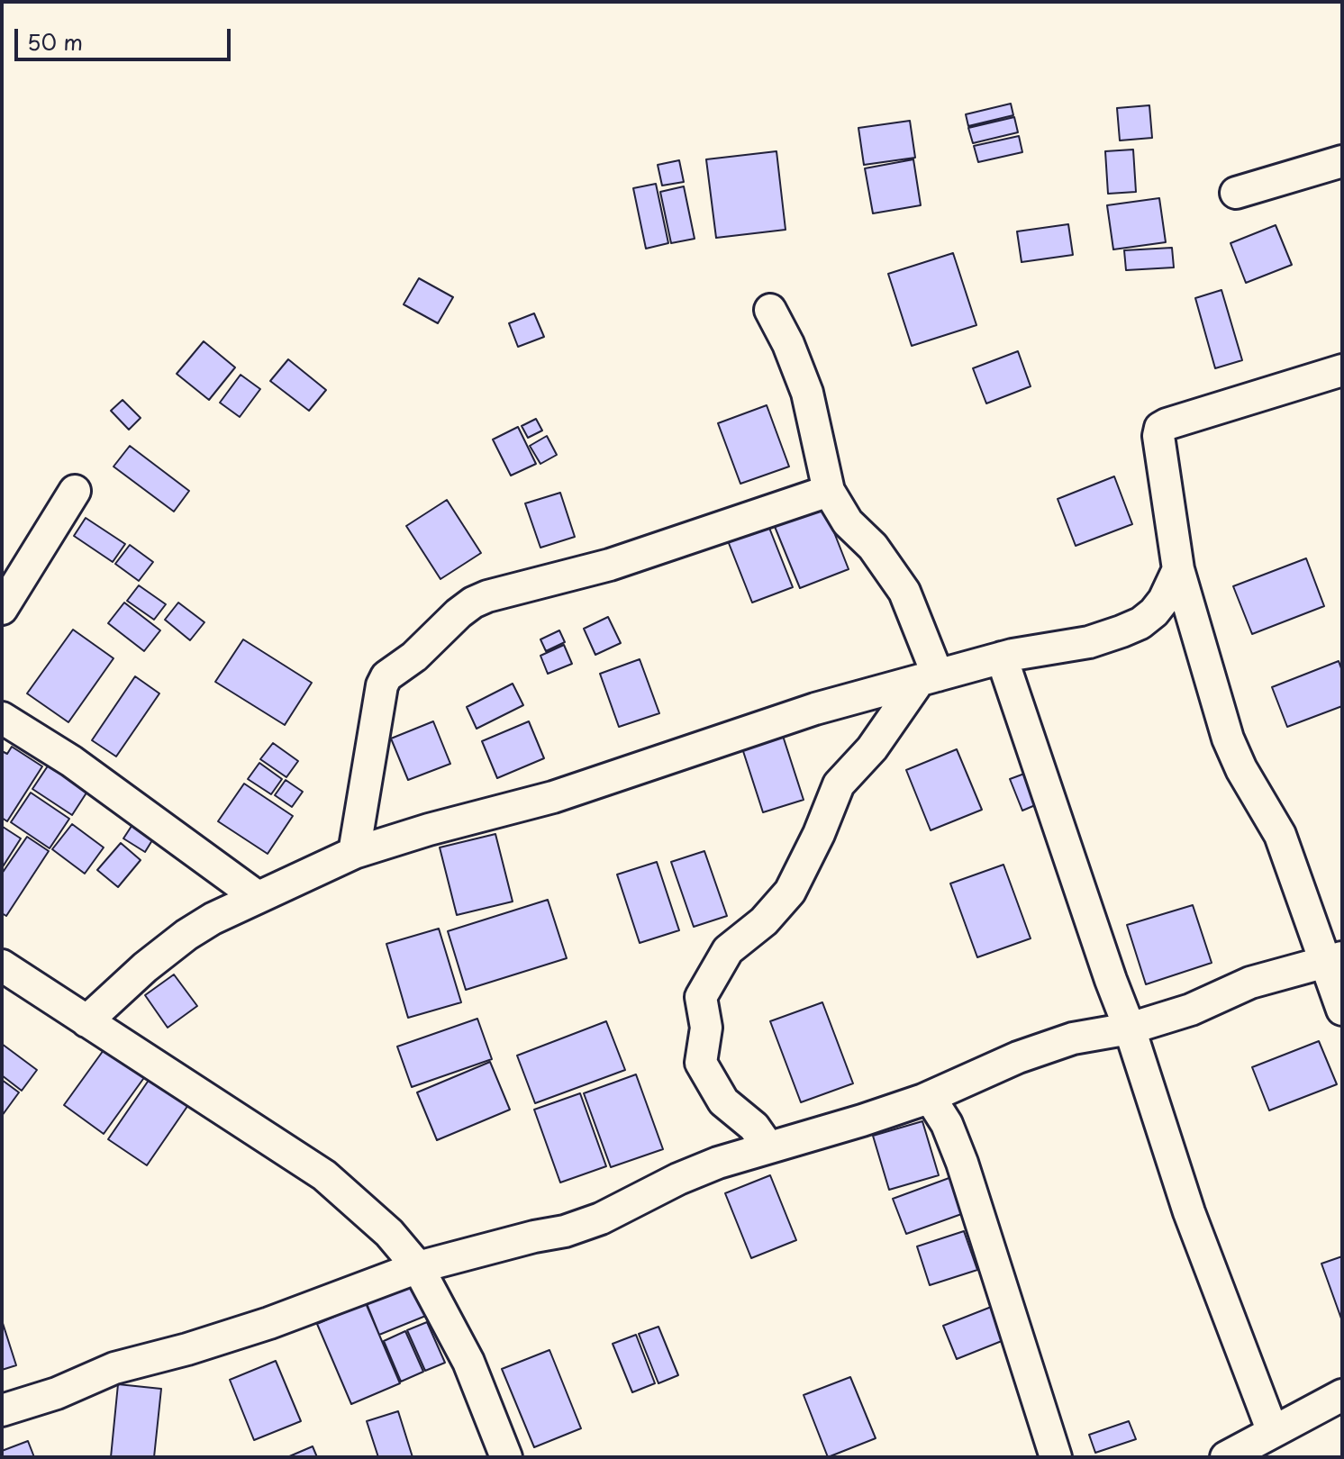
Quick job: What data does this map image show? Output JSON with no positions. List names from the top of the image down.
{
  "scale_bar": "50 m"
}
